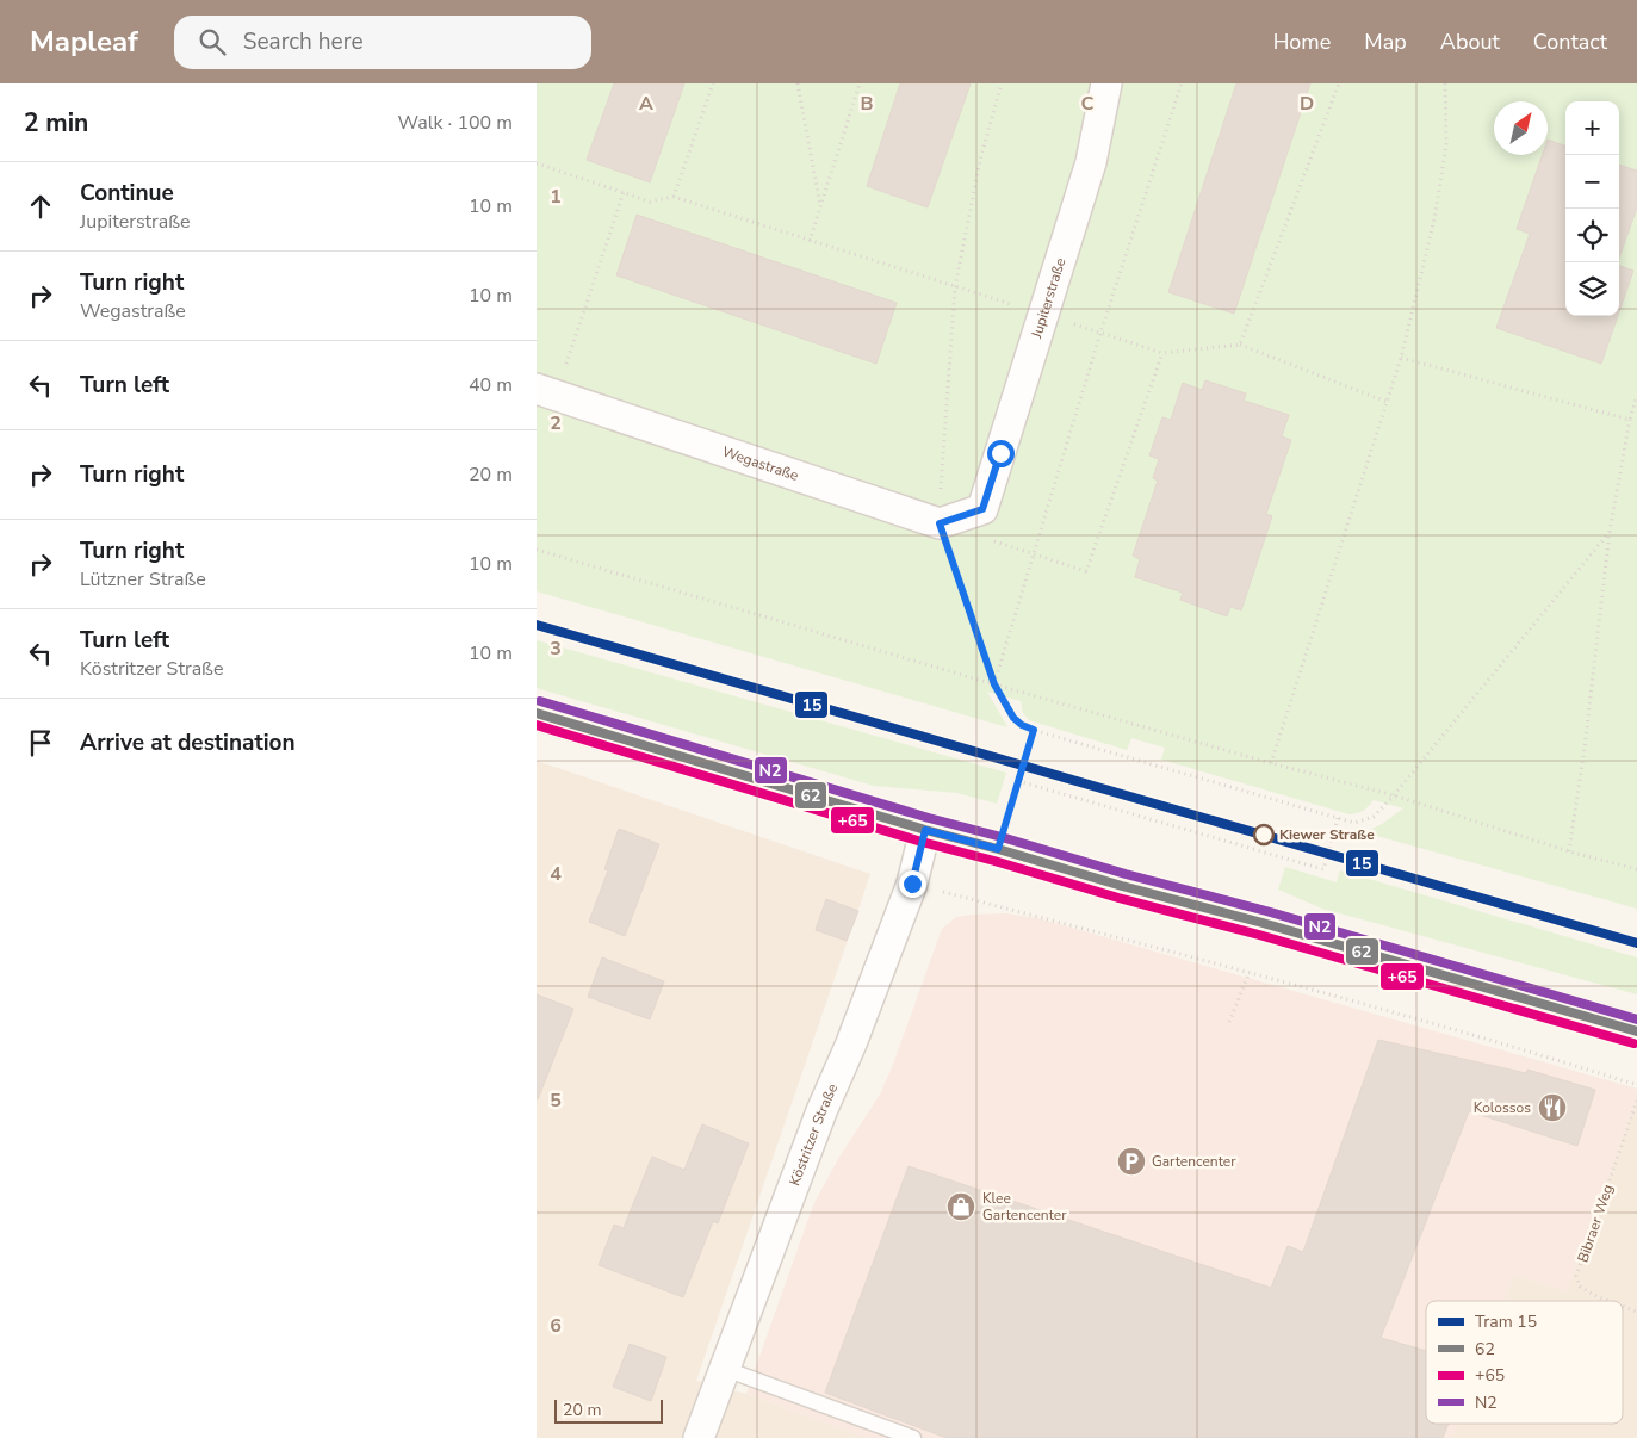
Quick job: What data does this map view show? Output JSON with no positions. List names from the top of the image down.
{
  "streets": {
    "street": ["Jupiterstraße", "Wegastraße", "Köstritzer Straße"],
    "path": ["Bibraer Weg"]
  },
  "crossings": [
    ["Jupiterstraße", "Wegastraße"]
  ],
  "places": {
    "other": ["Kiewer Straße"],
    "restaurant": ["Kolossos"],
    "parking": ["Gartencenter"],
    "shop": ["Klee Gartencenter"]
  },
  "lines": [
    "tram line 15",
    "transit line N2",
    "transit line 62",
    "transit line +65"
  ],
  "legend": [
    "Tram 15",
    "62",
    "+65",
    "N2"
  ],
  "scale_bar": "20 m",
  "north": "top right",
  "page": {
    "header": "Mapleaf",
    "search": "Search here",
    "nav": [
      "Home",
      "Map",
      "About",
      "Contact"
    ],
    "heading": ["2 min", "Walk · 100 m"],
    "map_buttons": ["+", "−"],
    "list": [
      ["Continue", "Jupiterstraße", "10 m"],
      ["Turn right", "Wegastraße", "10 m"],
      ["Turn left", "40 m"],
      ["Turn right", "20 m"],
      ["Turn right", "Lützner Straße", "10 m"],
      ["Turn left", "Köstritzer Straße", "10 m"],
      "Arrive at destination"
    ],
    "scale": "20 m"
  },
  "grid": {
    "columns": [
      "A",
      "B",
      "C",
      "D"
    ],
    "rows": [
      "1",
      "2",
      "3",
      "4",
      "5",
      "6"
    ]
  }
}
